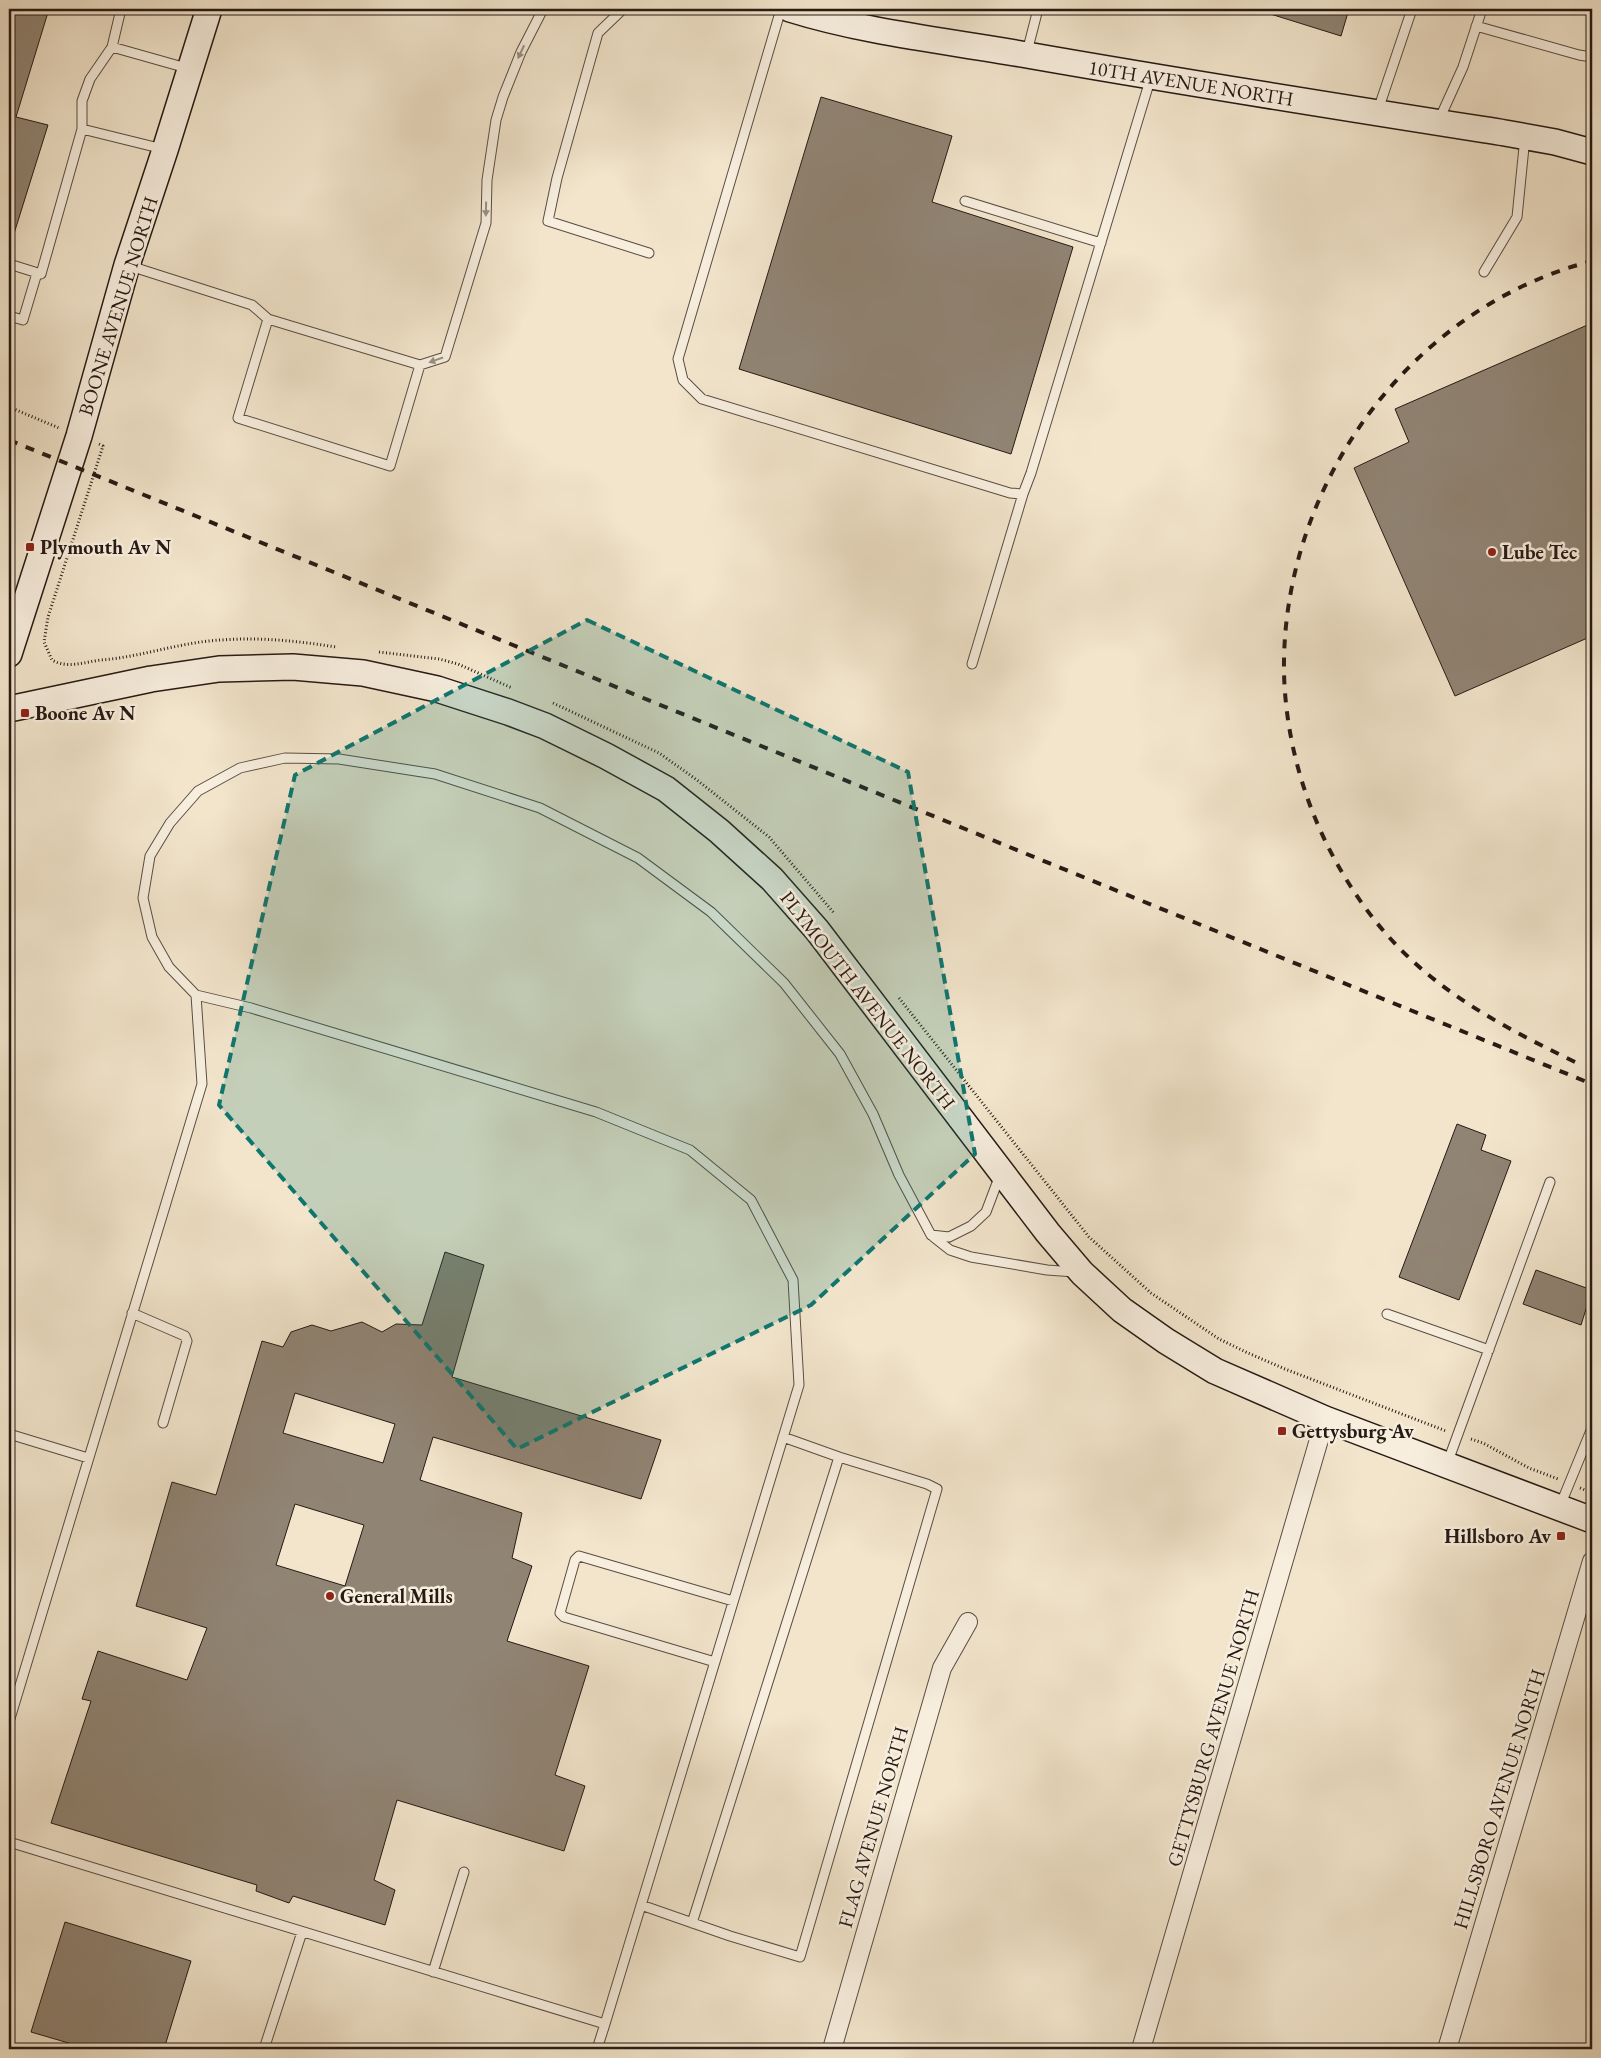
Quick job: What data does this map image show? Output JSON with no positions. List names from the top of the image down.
{
  "streets": {
    "street": [
      "10TH AVENUE NORTH",
      "BOONE AVENUE NORTH",
      "PLYMOUTH AVENUE NORTH",
      "GETTYSBURG AVENUE NORTH",
      "HILLSBORO AVENUE NORTH",
      "FLAG AVENUE NORTH"
    ]
  },
  "crossings": [
    ["PLYMOUTH AVENUE NORTH", "GETTYSBURG AVENUE NORTH"]
  ],
  "places": {
    "transit": [
      "Plymouth Av N",
      "Boone Av N",
      "Gettysburg Av",
      "Hillsboro Av"
    ],
    "other": ["Lube Tec", "General Mills"]
  }
}
